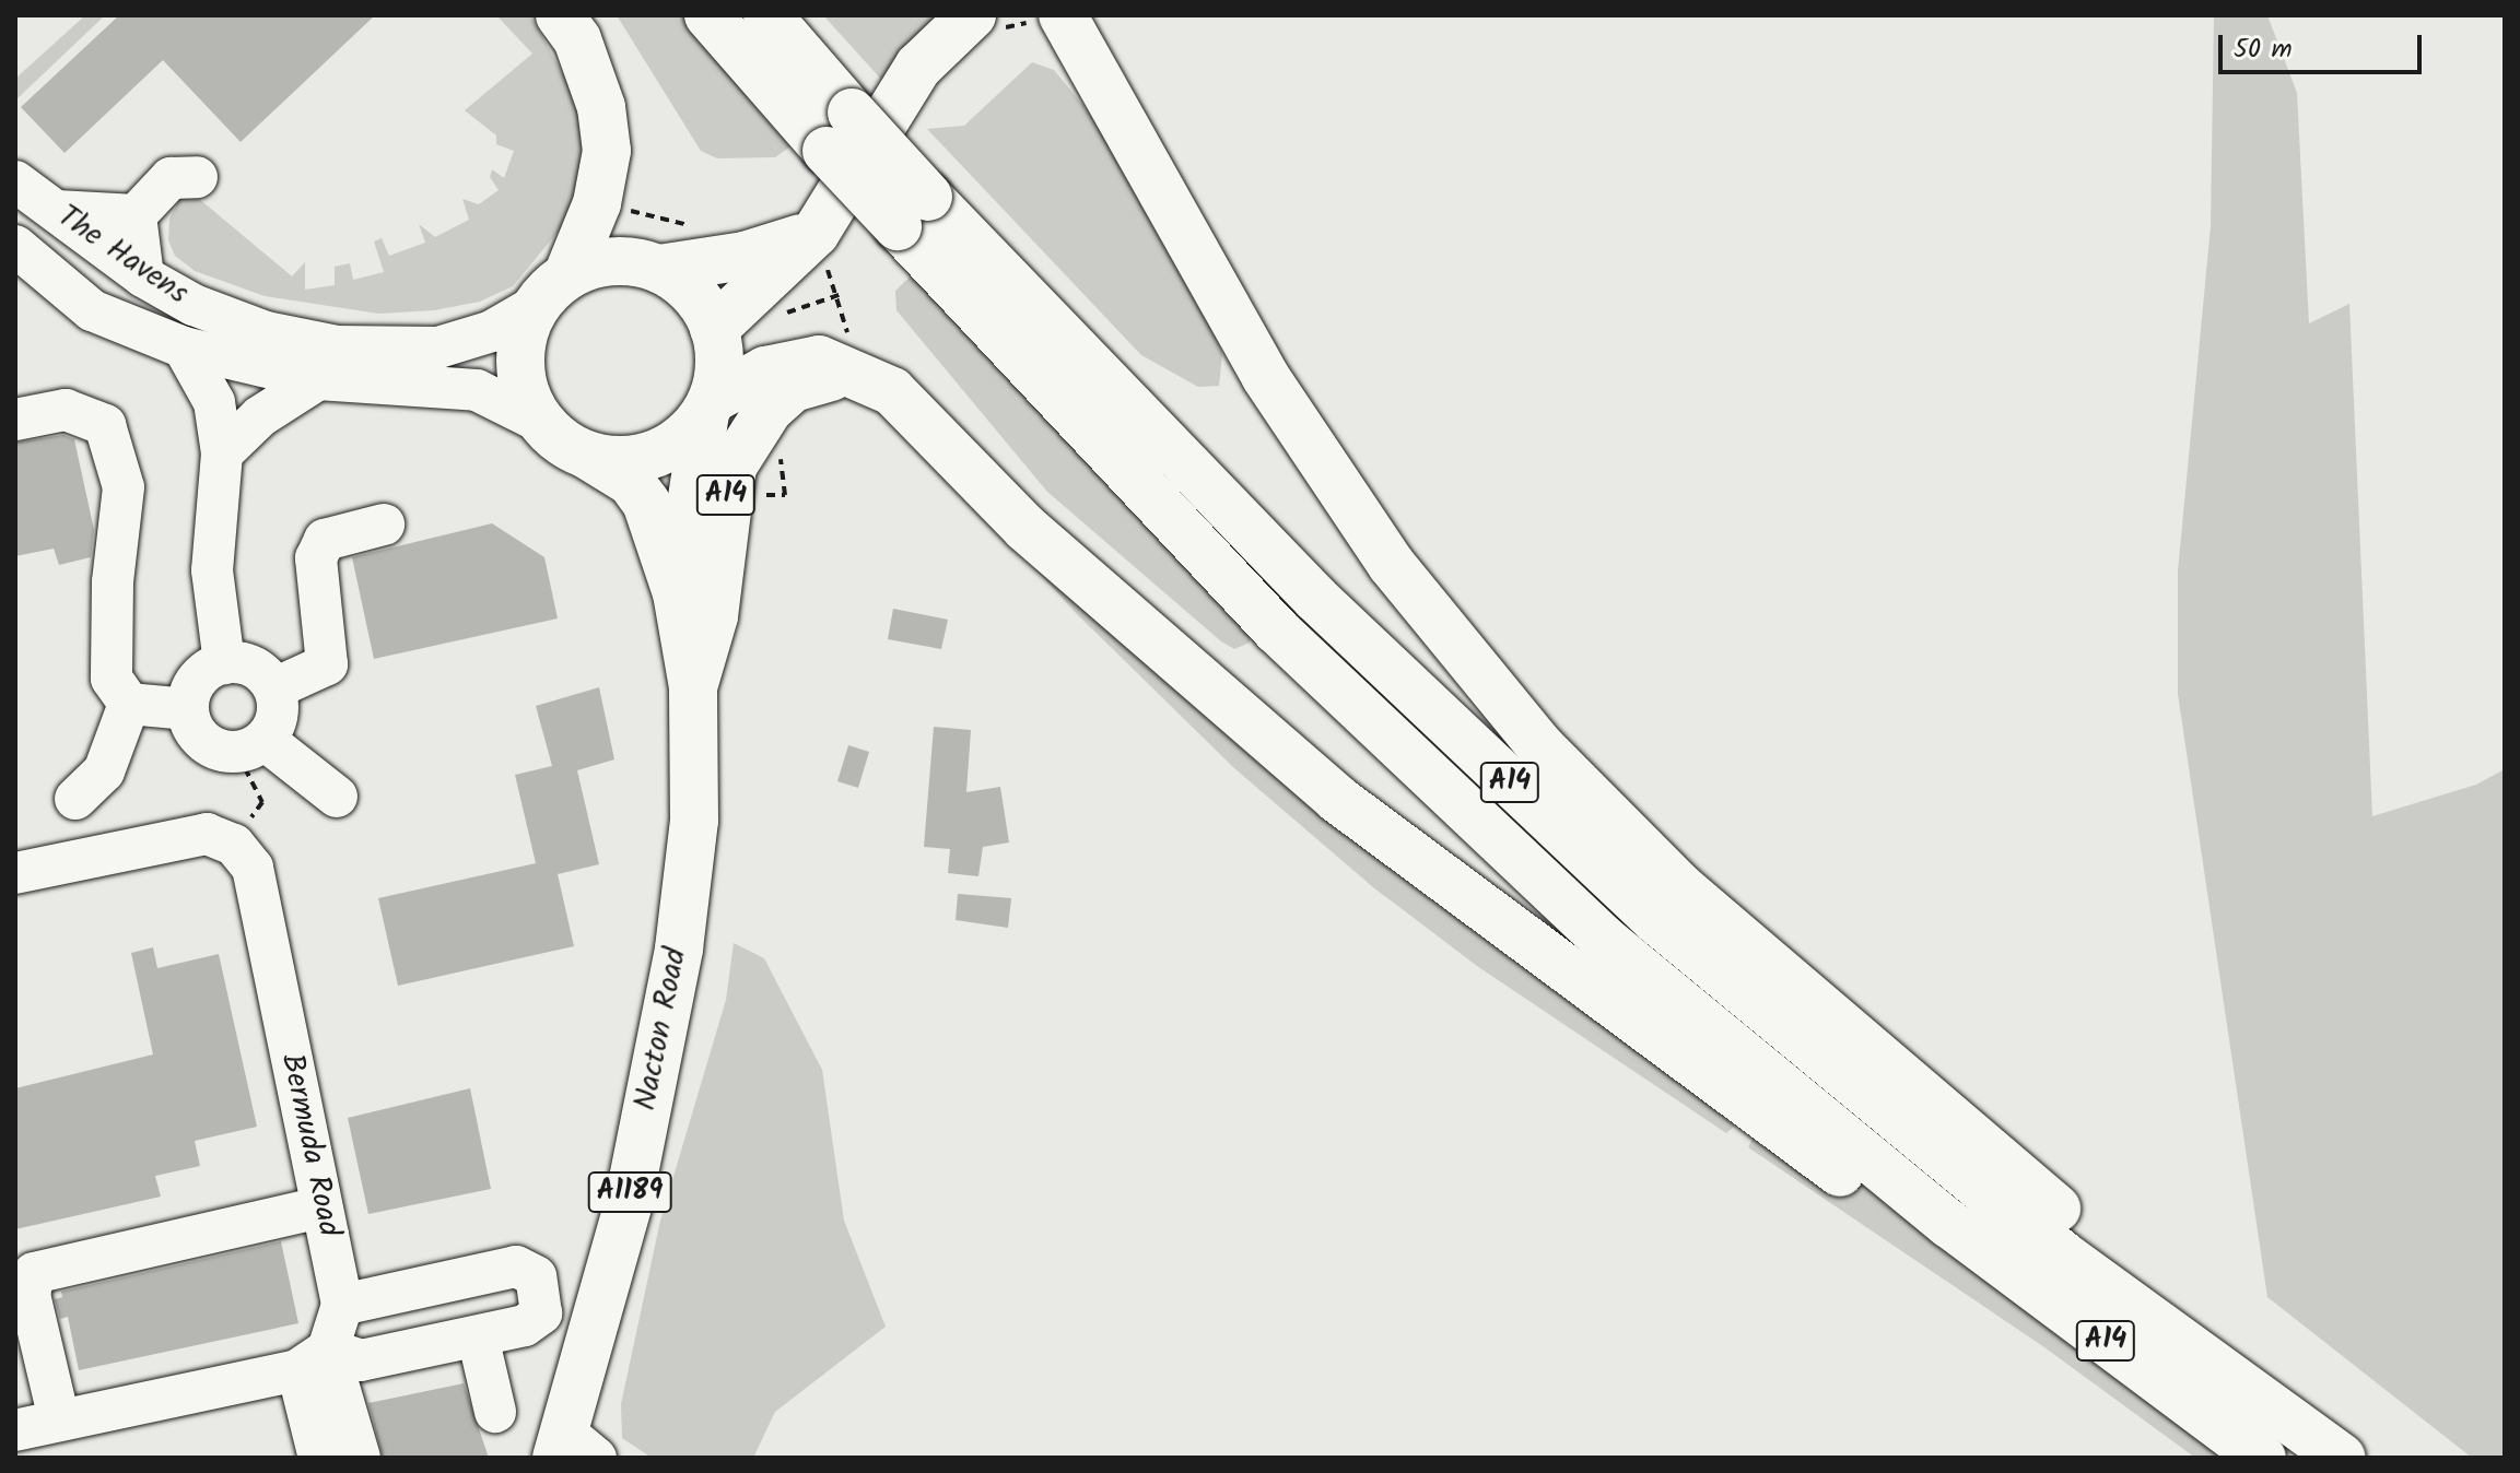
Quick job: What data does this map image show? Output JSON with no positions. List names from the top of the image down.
{
  "streets": {
    "main road": ["A14", "Nacton Road", "A1189"],
    "street": ["The Havens", "Bermuda Road"]
  },
  "crossings": [
    ["The Havens", "A14"],
    ["The Havens", "Nacton Road"],
    ["A14", "Nacton Road"]
  ],
  "scale_bar": "50 m"
}
